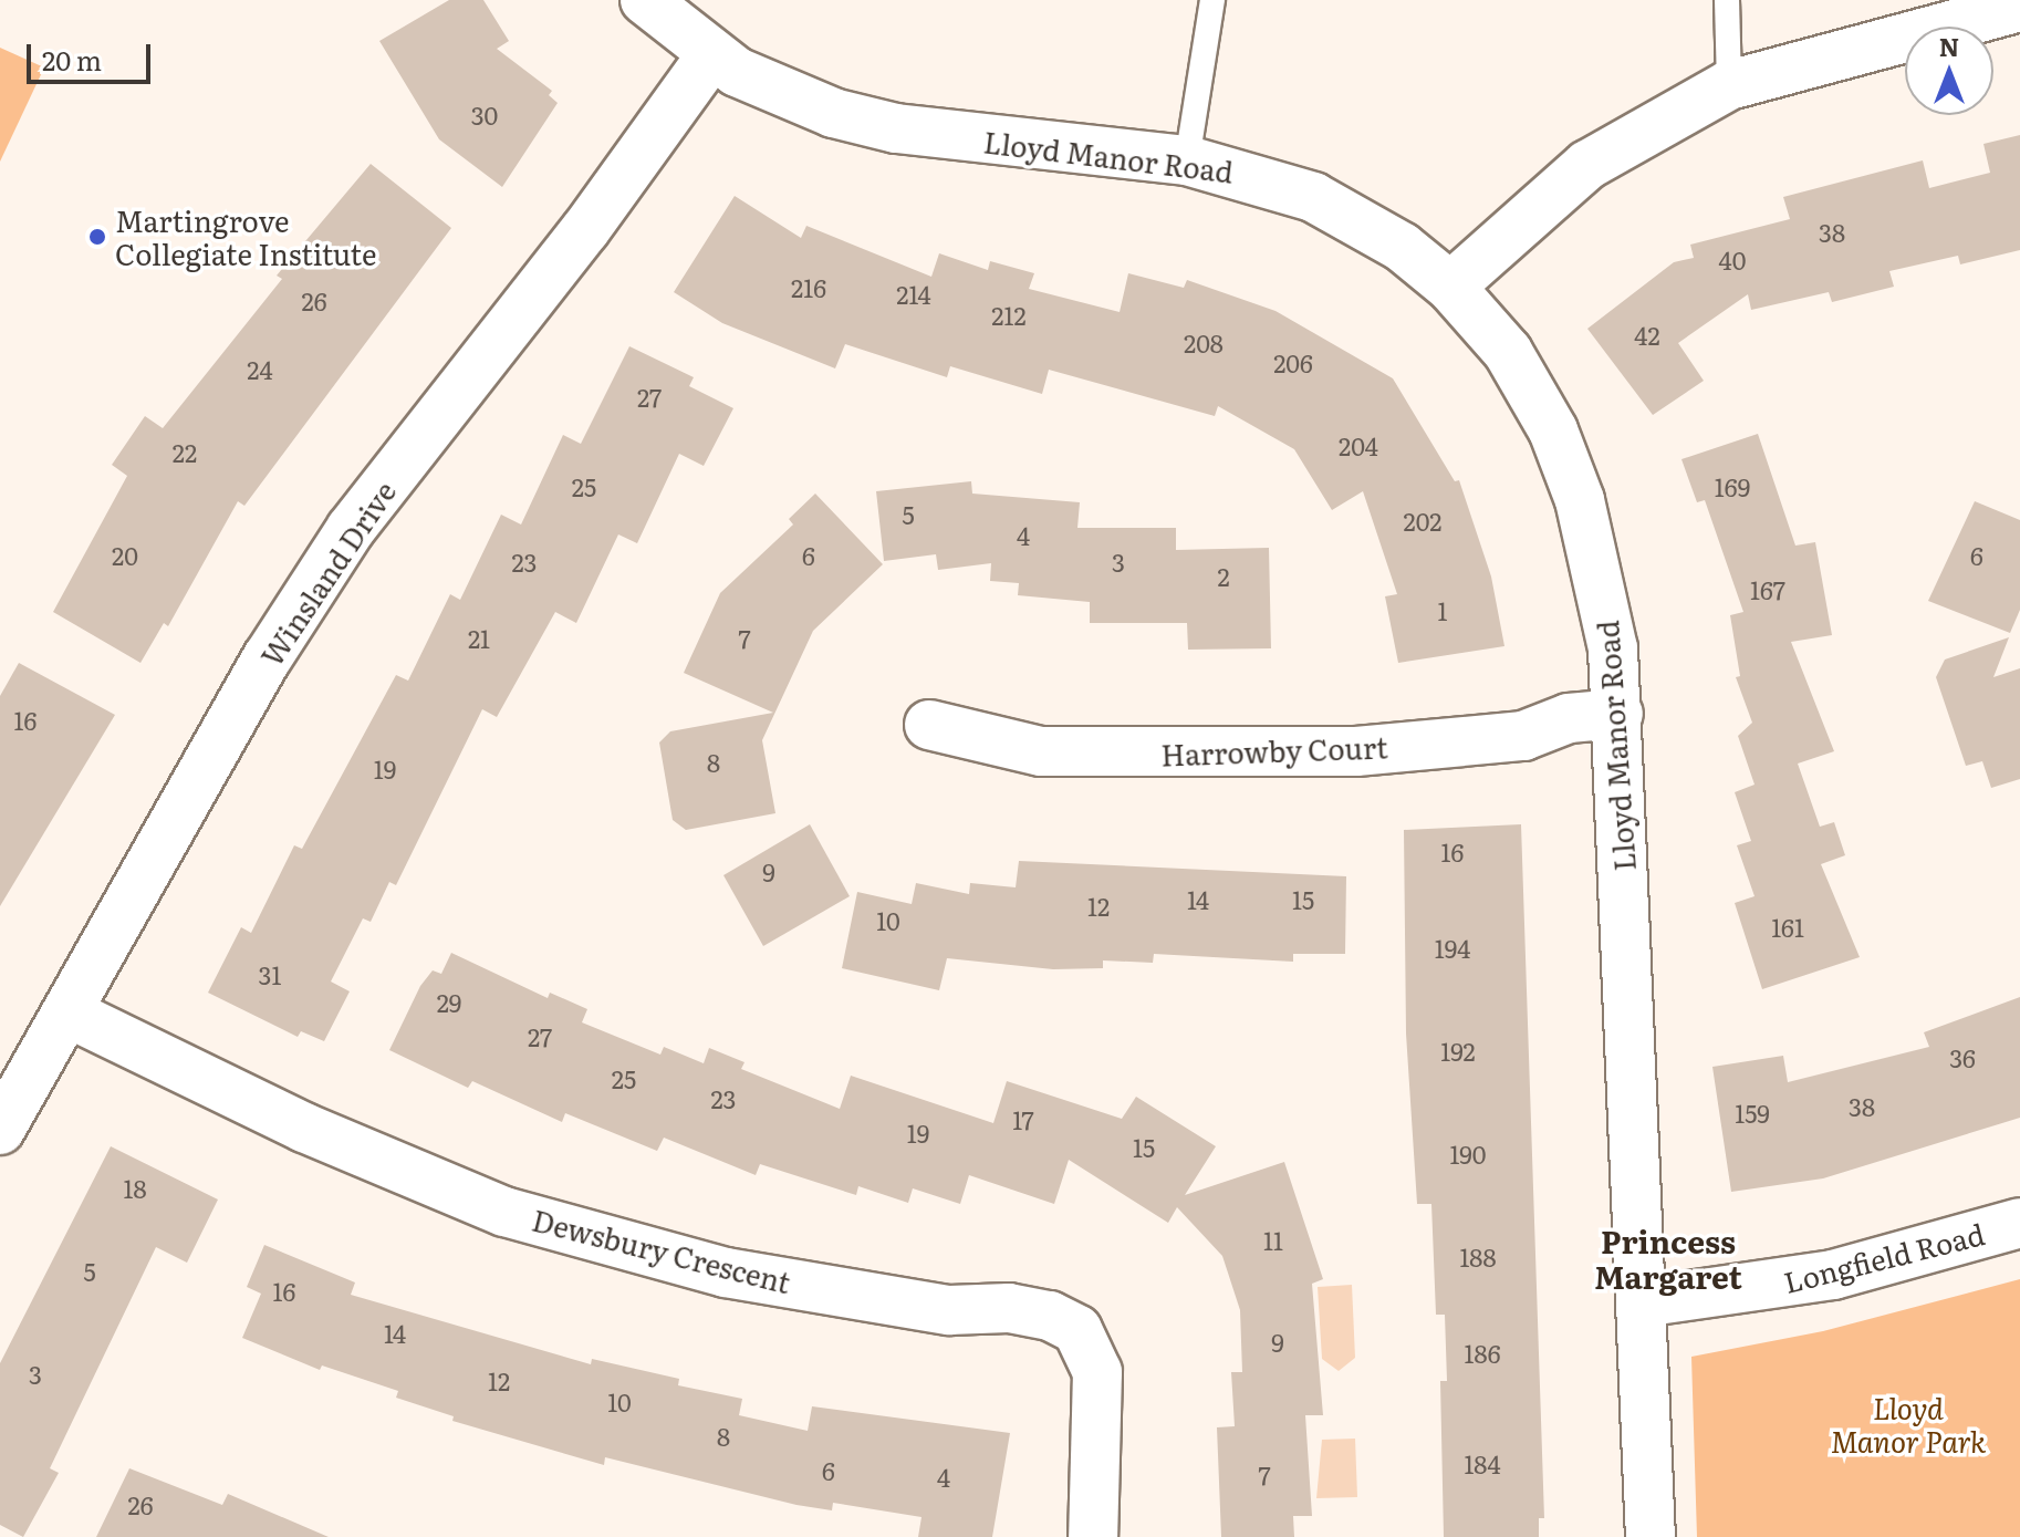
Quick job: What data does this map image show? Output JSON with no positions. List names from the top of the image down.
{
  "streets": {
    "street": [
      "Lloyd Manor Road",
      "Winsland Drive",
      "Harrowby Court",
      "Dewsbury Crescent",
      "Longfield Road"
    ]
  },
  "crossings": [
    ["Lloyd Manor Road", "Winsland Drive"],
    ["Lloyd Manor Road", "Harrowby Court"],
    ["Lloyd Manor Road", "Longfield Road"],
    ["Winsland Drive", "Dewsbury Crescent"]
  ],
  "districts": ["Princess Margaret"],
  "parks": ["Lloyd Manor Park"],
  "places": ["Martingrove Collegiate Institute"],
  "house_numbers": [
    "30",
    "38",
    "40",
    "216",
    "214",
    "26",
    "212",
    "42",
    "208",
    "206",
    "24",
    "27",
    "204",
    "22",
    "25",
    "169",
    "5",
    "202",
    "4",
    "20",
    "6",
    "6",
    "23",
    "3",
    "2",
    "167",
    "1",
    "21",
    "7",
    "16",
    "8",
    "19",
    "16",
    "9",
    "14",
    "15",
    "12",
    "10",
    "161",
    "194",
    "31",
    "29",
    "27",
    "192",
    "36",
    "25",
    "23",
    "38",
    "159",
    "17",
    "19",
    "15",
    "190",
    "18",
    "11",
    "188",
    "5",
    "16",
    "14",
    "9",
    "186",
    "3",
    "12",
    "10",
    "8",
    "184",
    "6",
    "7",
    "4",
    "26"
  ],
  "scale_bar": "20 m",
  "north": "top"
}
